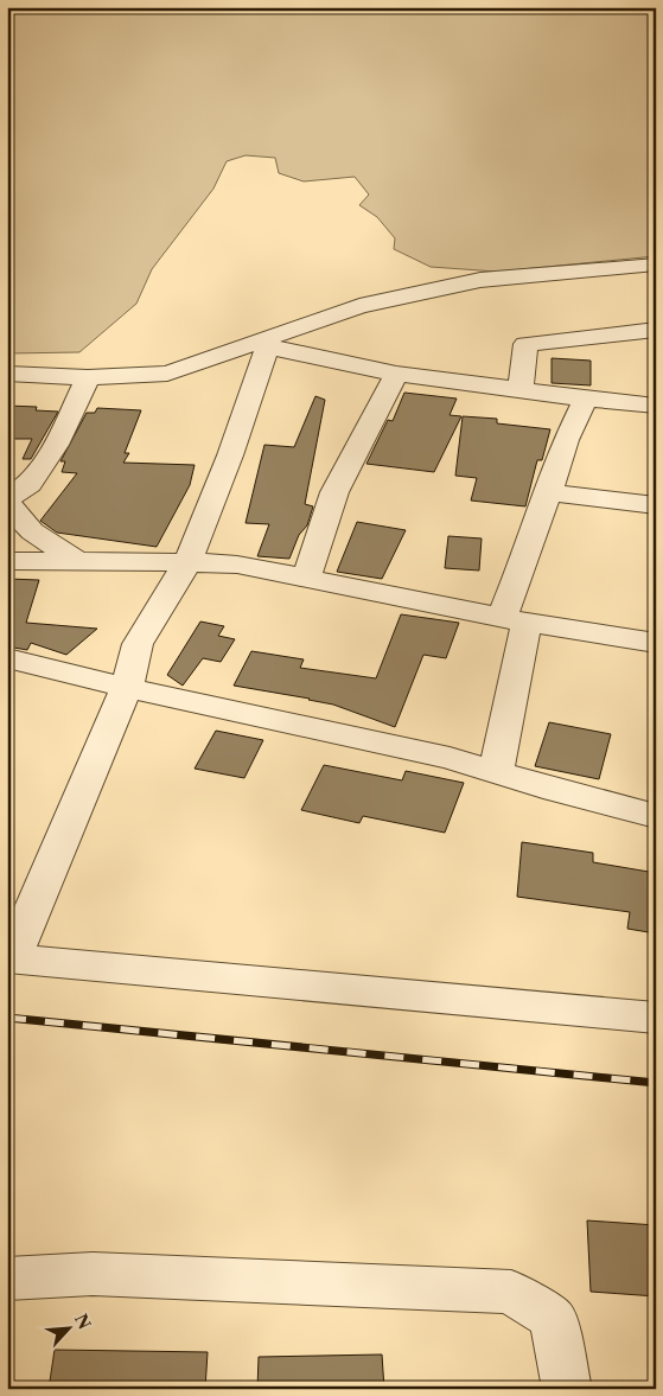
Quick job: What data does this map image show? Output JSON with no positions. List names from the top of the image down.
{
  "north": "top right"
}
